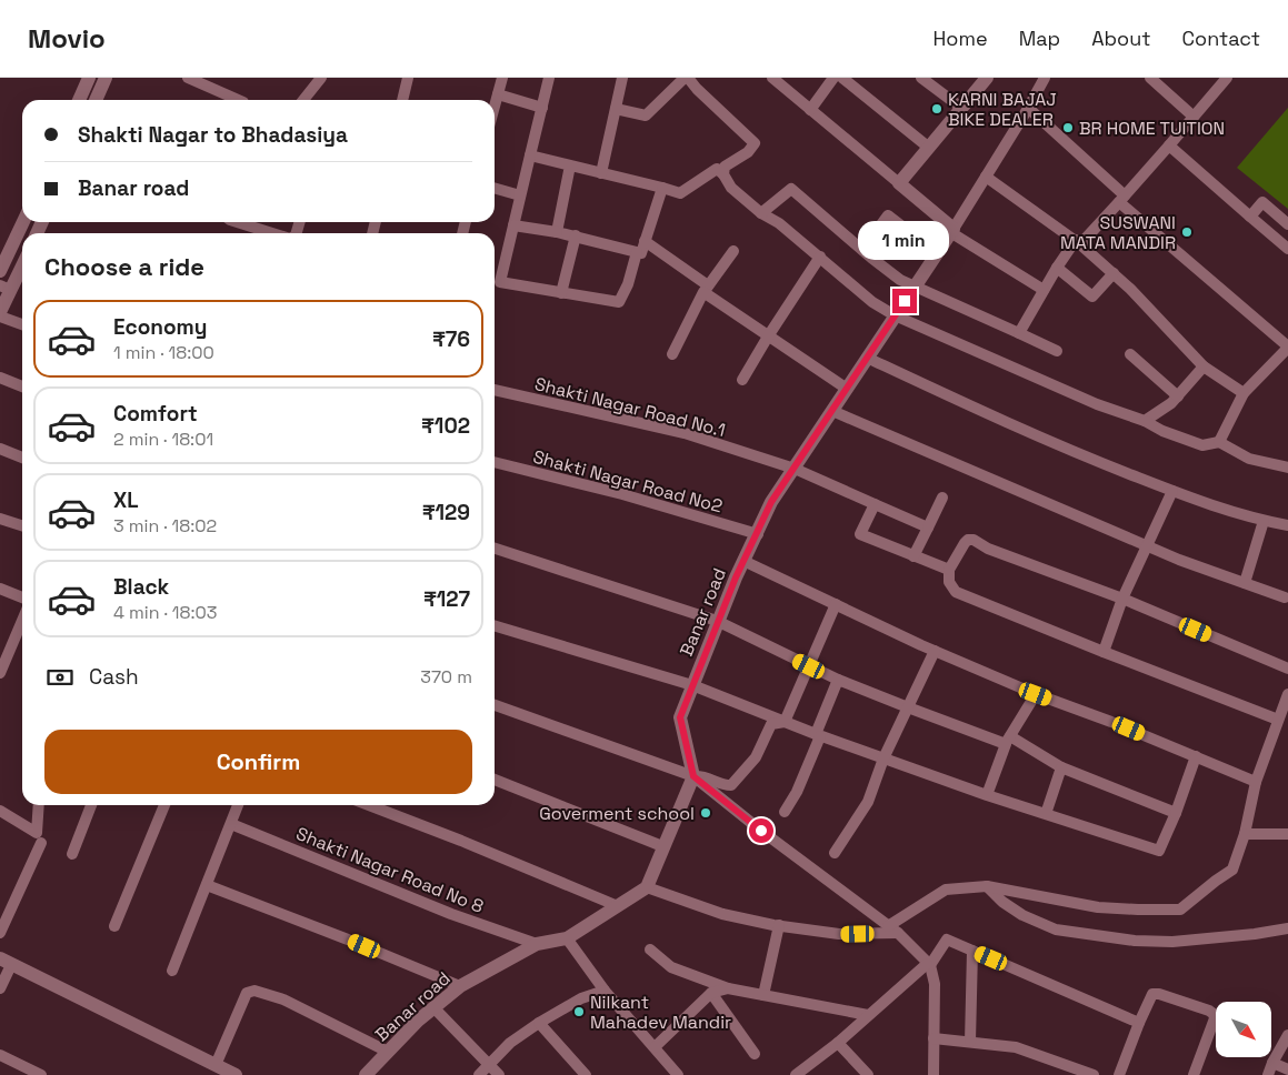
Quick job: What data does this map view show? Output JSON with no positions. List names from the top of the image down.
{
  "streets": {
    "street": [
      "Shakti Nagar Road No.1",
      "Shakti Nagar Road No2",
      "Banar road",
      "Shakti Nagar Road No 8"
    ]
  },
  "crossings": [
    ["Shakti Nagar Road No.1", "Banar road"],
    ["Shakti Nagar Road No2", "Banar road"],
    ["Banar road", "Shakti Nagar Road No 8"]
  ],
  "places": [
    "KARNI BAJAJ BIKE DEALER",
    "BR HOME TUITION",
    "SUSWANI MATA MANDIR",
    "Goverment school",
    "Nilkant Mahadev Mandir"
  ],
  "north": "bottom right",
  "page": {
    "header": "Movio",
    "nav": [
      "Home",
      "Map",
      "About",
      "Contact"
    ],
    "banner": ["Shakti Nagar to Bhadasiya", "Banar road"],
    "bubble": "1 min",
    "heading": "Choose a ride",
    "list": [
      {
        "name": "Economy",
        "note": "1 min · 18:00",
        "value": "₹76"
      },
      {
        "name": "Comfort",
        "note": "2 min · 18:01",
        "value": "₹102"
      },
      {
        "name": "XL",
        "note": "3 min · 18:02",
        "value": "₹129"
      },
      {
        "name": "Black",
        "note": "4 min · 18:03",
        "value": "₹127"
      }
    ],
    "pay": ["Cash", "370 m"],
    "buttons": "Confirm"
  }
}
